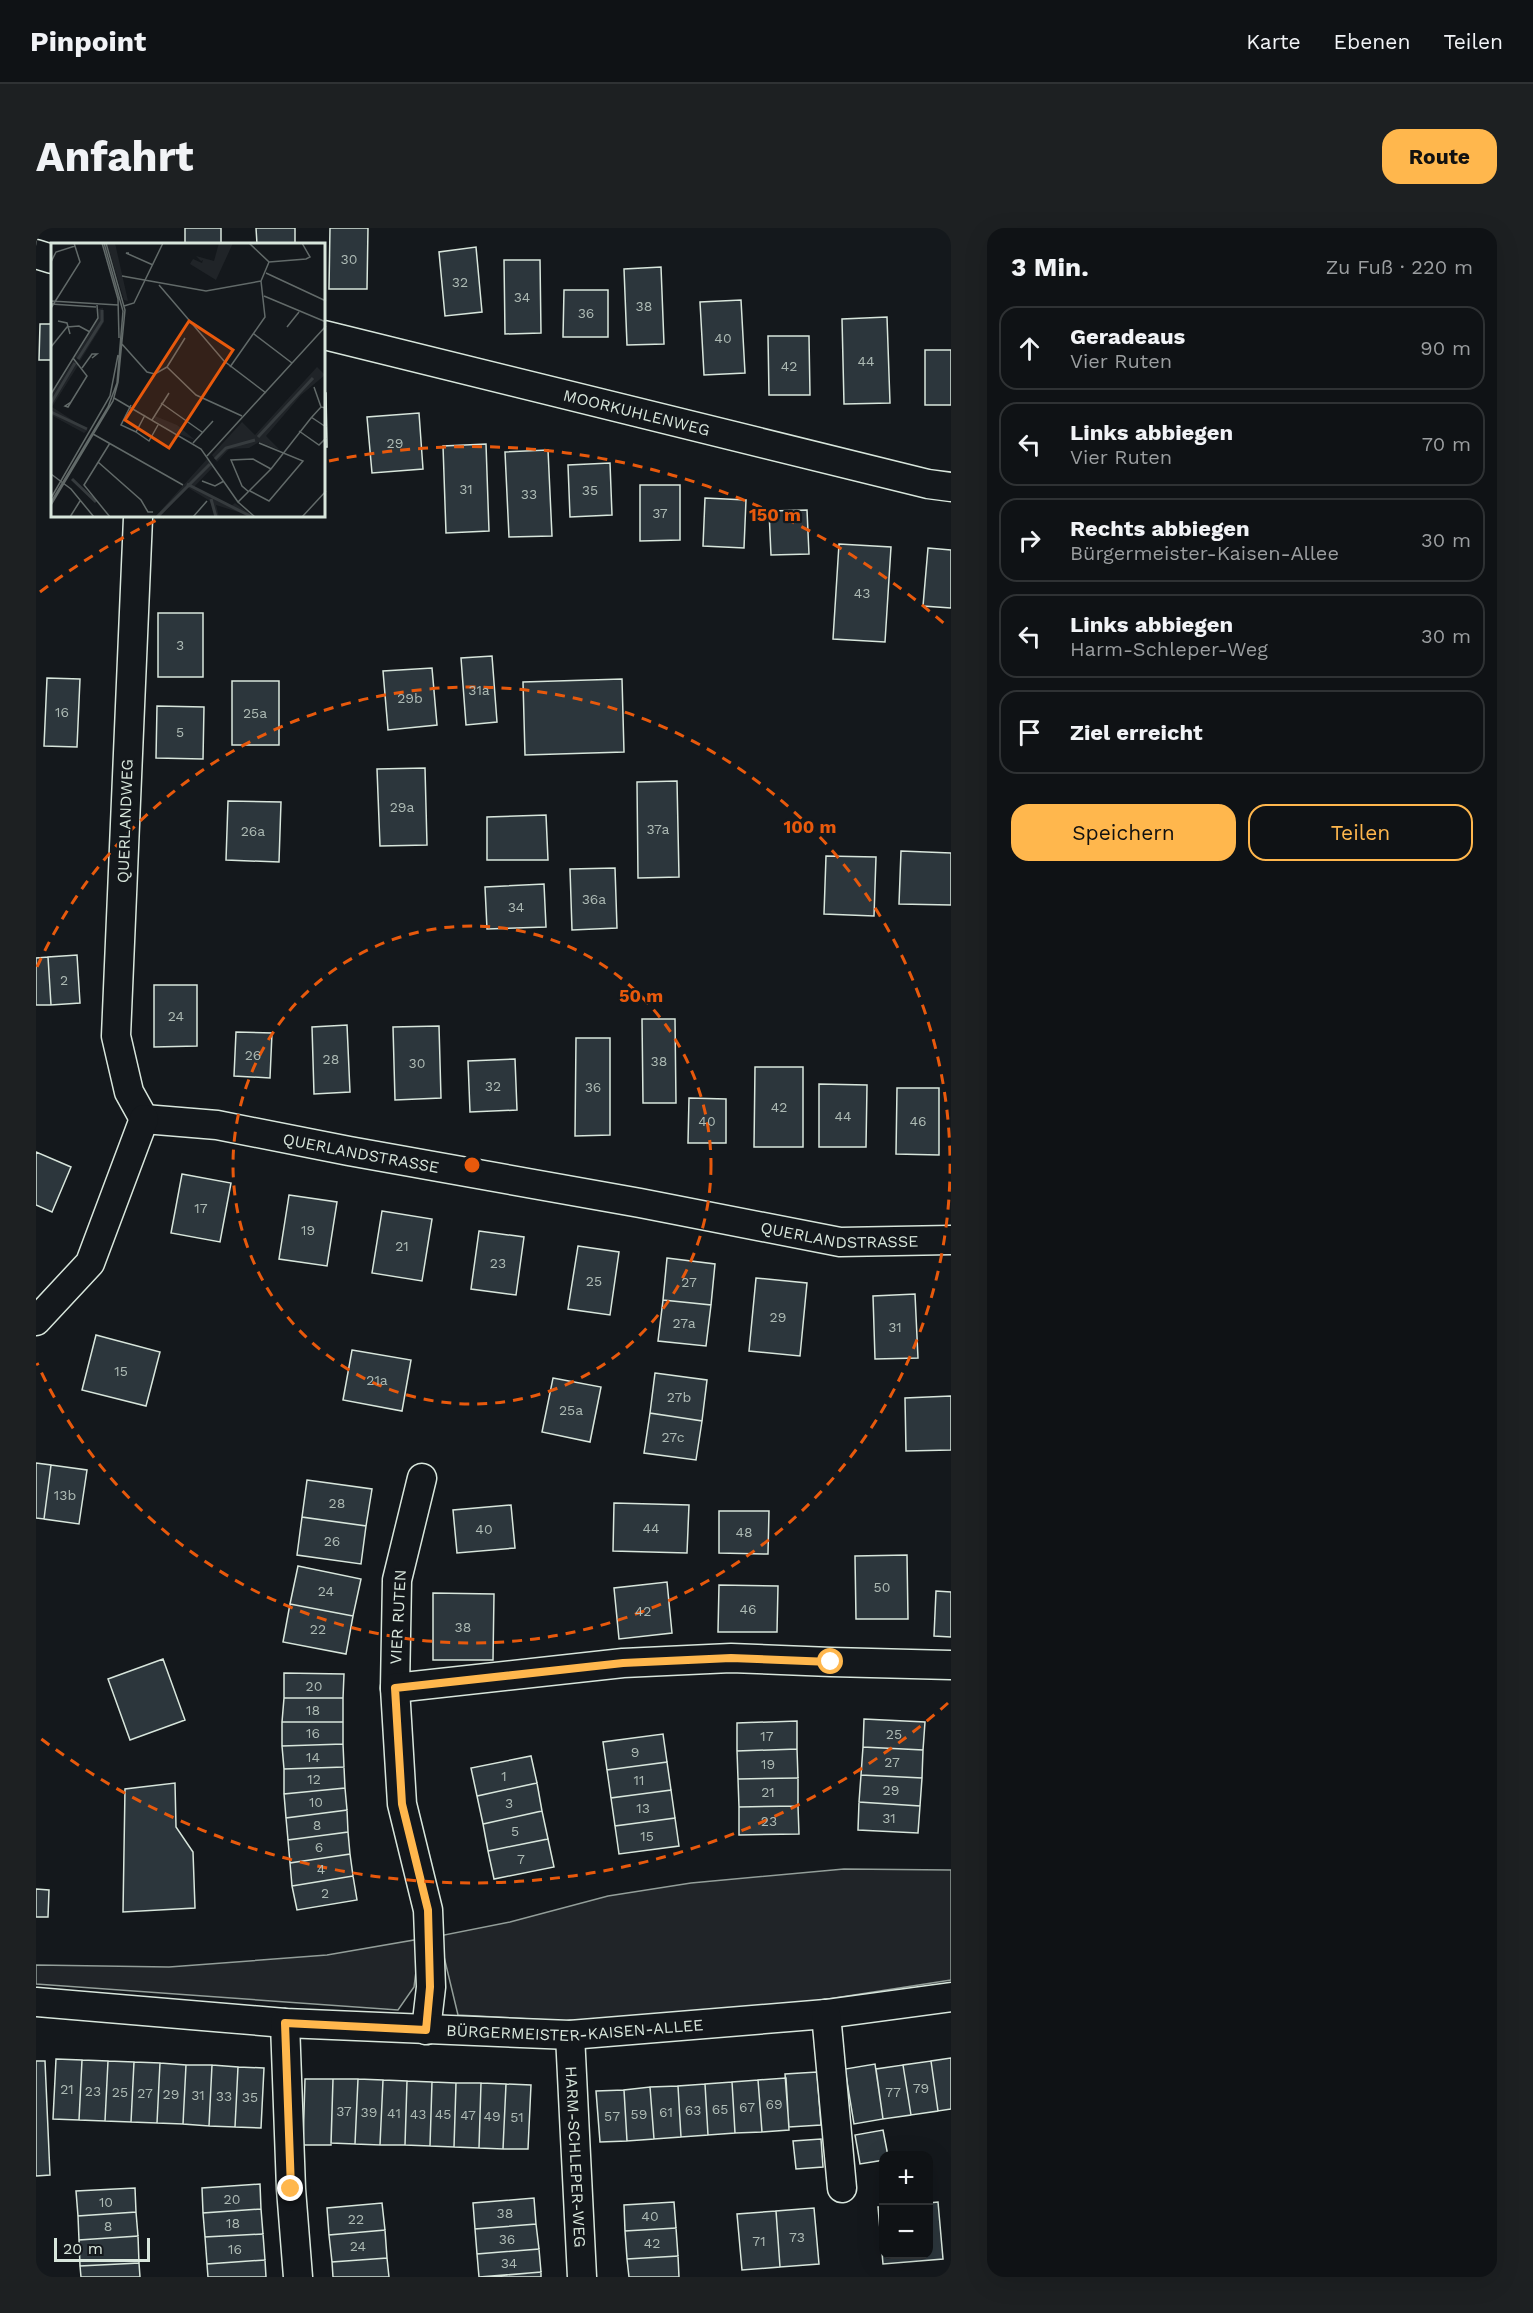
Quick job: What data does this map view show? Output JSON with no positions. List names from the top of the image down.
{
  "streets": {
    "street": [
      "MOORKUHLENWEG",
      "QUERLANDWEG",
      "QUERLANDSTRASSE",
      "VIER RUTEN",
      "BÜRGERMEISTER-KAISEN-ALLEE",
      "HARM-SCHLEPER-WEG"
    ]
  },
  "crossings": [
    ["QUERLANDWEG", "QUERLANDSTRASSE"],
    ["VIER RUTEN", "BÜRGERMEISTER-KAISEN-ALLEE"],
    ["BÜRGERMEISTER-KAISEN-ALLEE", "HARM-SCHLEPER-WEG"]
  ],
  "house_numbers": [
    "30",
    "32",
    "34",
    "38",
    "36",
    "40",
    "44",
    "42",
    "29",
    "31",
    "35",
    "33",
    "37",
    "43",
    "3",
    "31a",
    "29b",
    "16",
    "25a",
    "5",
    "29a",
    "37a",
    "26a",
    "36a",
    "34",
    "2",
    "24",
    "26",
    "28",
    "38",
    "30",
    "32",
    "36",
    "42",
    "44",
    "40",
    "46",
    "17",
    "19",
    "21",
    "23",
    "25",
    "27",
    "29",
    "27a",
    "31",
    "15",
    "21a",
    "27b",
    "25a",
    "27c",
    "13b",
    "28",
    "44",
    "40",
    "48",
    "26",
    "50",
    "24",
    "46",
    "42",
    "38",
    "22",
    "20",
    "18",
    "16",
    "25",
    "17",
    "9",
    "14",
    "27",
    "19",
    "1",
    "12",
    "11",
    "29",
    "21",
    "10",
    "3",
    "13",
    "31",
    "23",
    "8",
    "5",
    "15",
    "6",
    "7",
    "4",
    "2",
    "79",
    "21",
    "23",
    "25",
    "77",
    "27",
    "29",
    "31",
    "33",
    "35",
    "69",
    "67",
    "65",
    "63",
    "37",
    "39",
    "61",
    "41",
    "43",
    "45",
    "59",
    "47",
    "49",
    "57",
    "51",
    "20",
    "10",
    "38",
    "40",
    "22",
    "18",
    "8",
    "73",
    "36",
    "71",
    "42",
    "24",
    "16",
    "34"
  ],
  "scale_bar": "20 m",
  "page": {
    "header": "Pinpoint",
    "nav": ["Karte", "Ebenen", "Teilen"],
    "buttons": [
      "Route",
      ["Speichern", "Teilen"]
    ],
    "title": "Anfahrt",
    "heading": ["3 Min.", "Zu Fuß · 220 m"],
    "list": [
      ["Geradeaus", "Vier Ruten", "90 m"],
      ["Links abbiegen", "Vier Ruten", "70 m"],
      ["Rechts abbiegen", "Bürgermeister-Kaisen-Allee", "30 m"],
      ["Links abbiegen", "Harm-Schleper-Weg", "30 m"],
      "Ziel erreicht"
    ],
    "map_buttons": ["+", "−"],
    "scale": "20 m"
  },
  "rings": ["150 m", "100 m", "50 m"]
}
